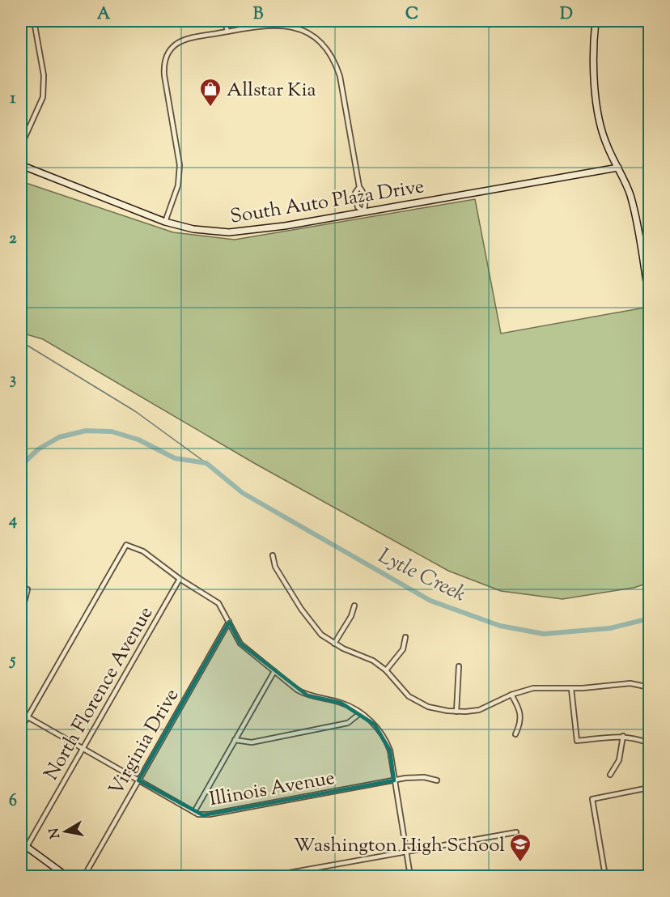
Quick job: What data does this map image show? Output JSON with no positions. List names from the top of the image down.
{
  "streets": {
    "street": [
      "South Auto Plaza Drive",
      "North Florence Avenue",
      "Virginia Drive",
      "Illinois Avenue"
    ]
  },
  "crossings": [
    ["North Florence Avenue", "Illinois Avenue"],
    ["Virginia Drive", "Illinois Avenue"]
  ],
  "water": ["Lytle Creek"],
  "places": {
    "shop": ["Allstar Kia"],
    "school or university": ["Washington High School"]
  },
  "north": "left",
  "grid": {
    "columns": [
      "A",
      "B",
      "C",
      "D"
    ],
    "rows": [
      "1",
      "2",
      "3",
      "4",
      "5",
      "6"
    ]
  }
}
